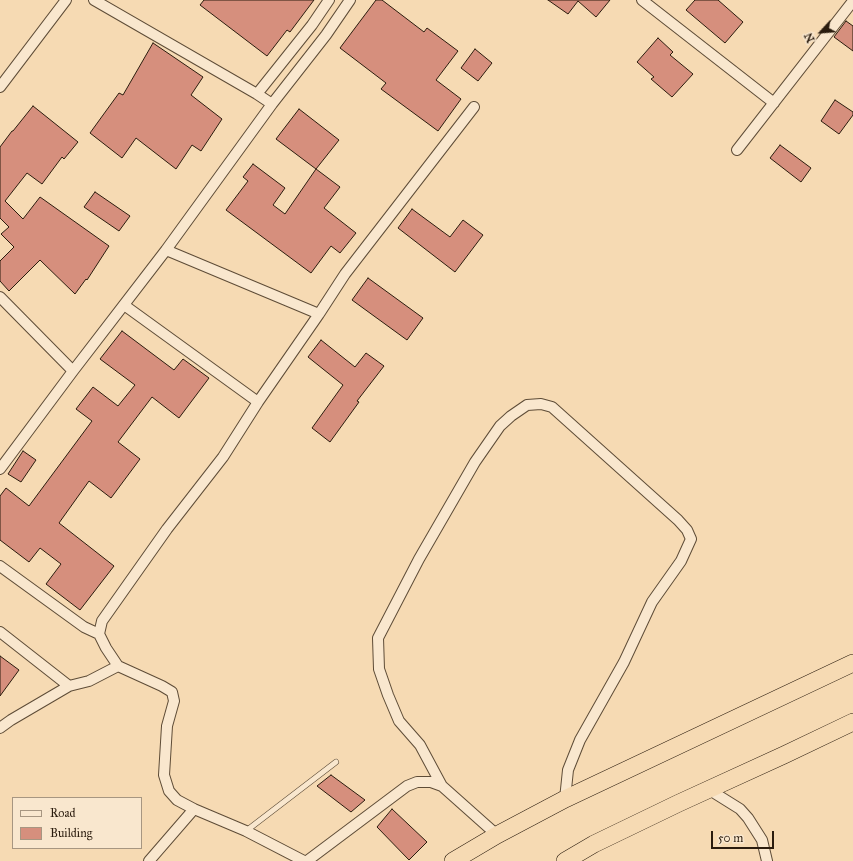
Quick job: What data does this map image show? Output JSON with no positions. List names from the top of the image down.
{
  "legend": ["Road", "Building"],
  "scale_bar": "50 m",
  "north": "bottom left"
}
